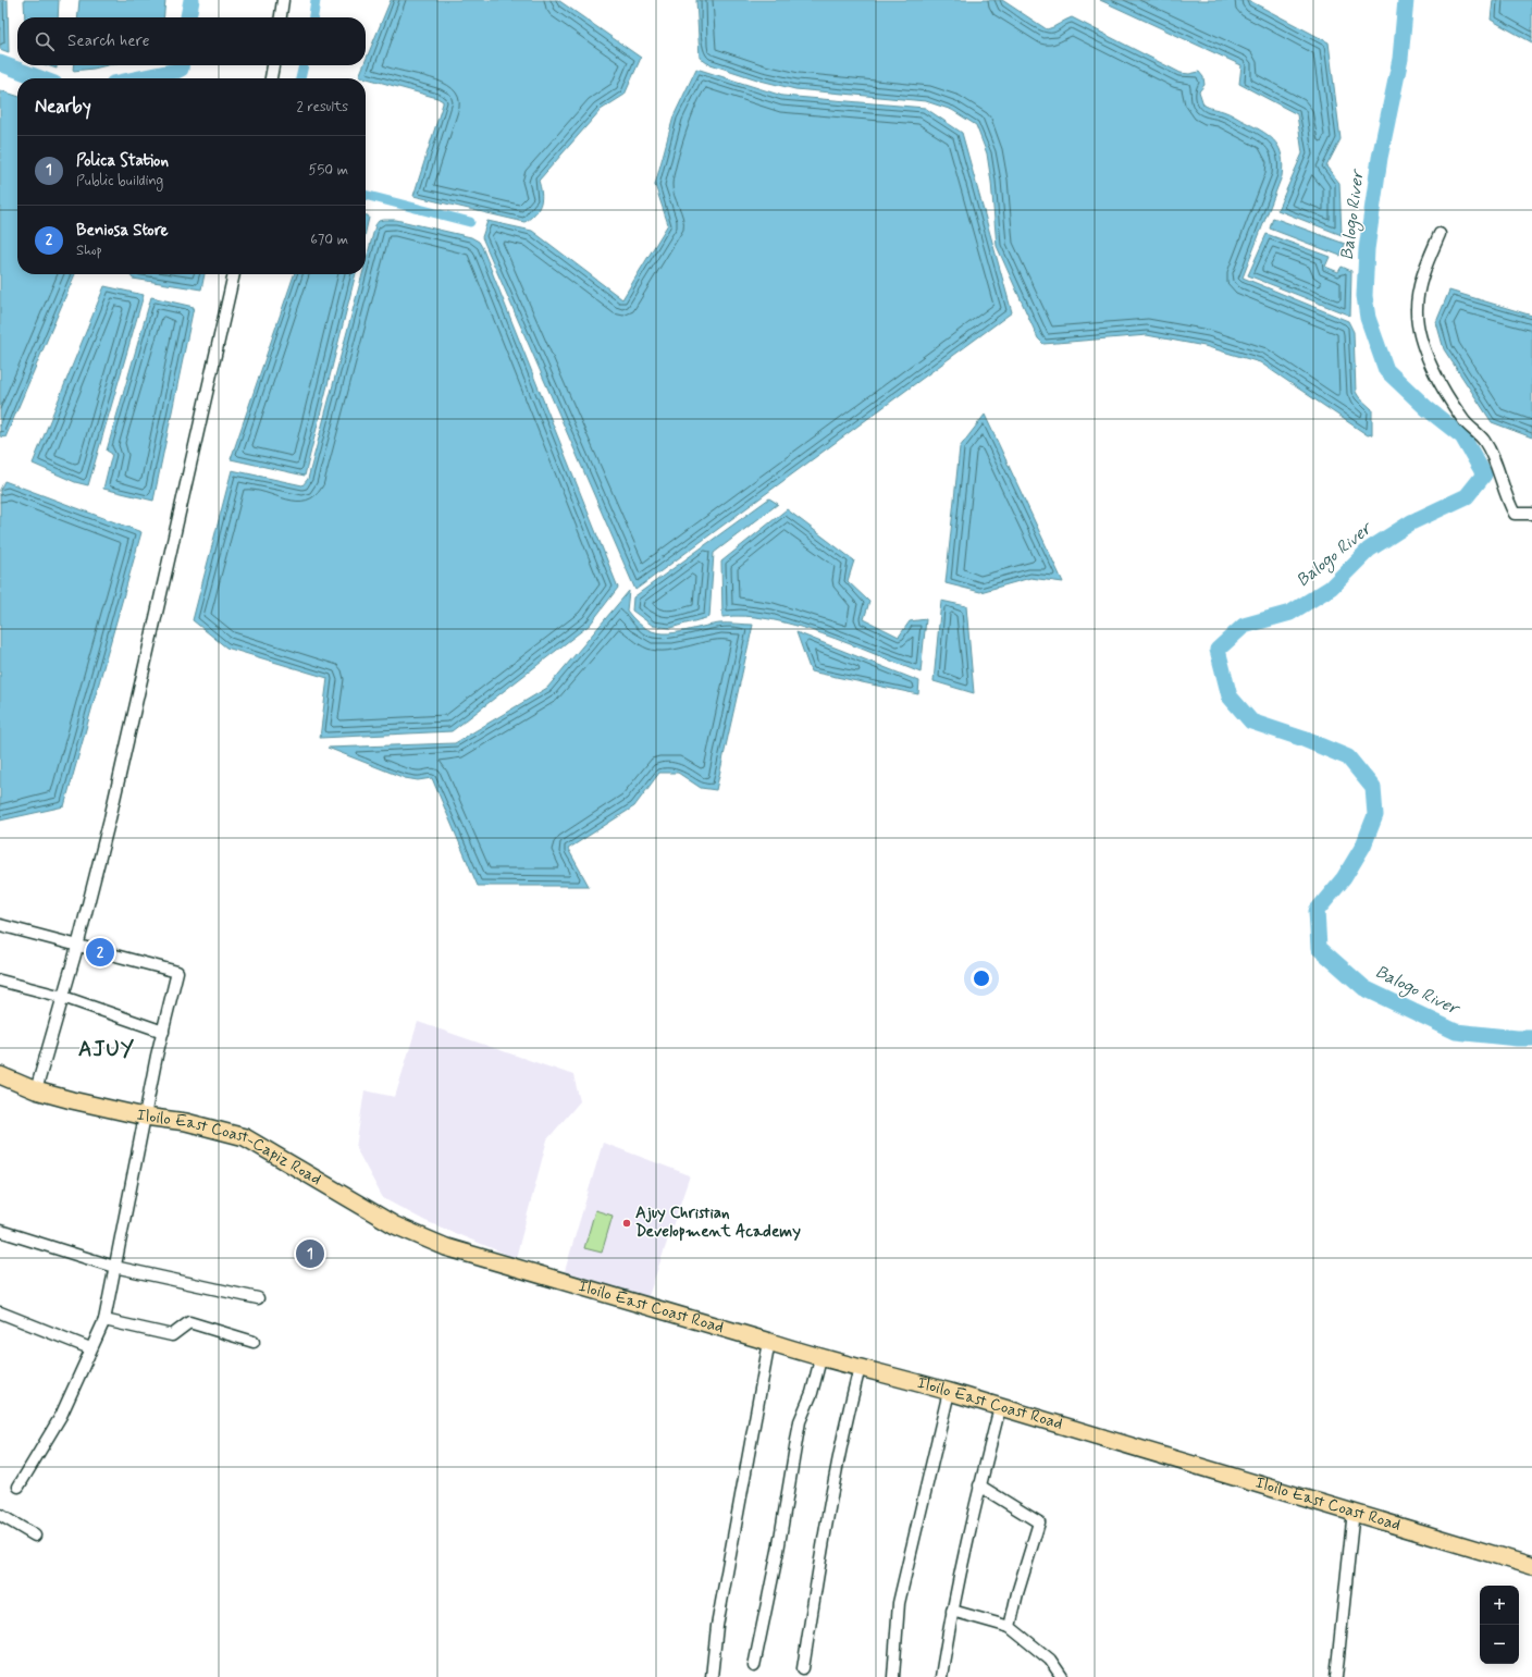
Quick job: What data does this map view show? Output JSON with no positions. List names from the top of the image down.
{
  "streets": {
    "main road": ["Iloilo East Coast-Capiz Road", "Iloilo East Coast Road"]
  },
  "crossings": [
    ["Iloilo East Coast-Capiz Road", "Iloilo East Coast Road"]
  ],
  "districts": ["AJUY"],
  "water": ["Balogo River"],
  "places": ["Ajuy Christian Development Academy"],
  "page": {
    "search": "Search here",
    "heading": ["Nearby", "2 results"],
    "list": [
      {
        "mark": "1",
        "name": "Polica Station",
        "note": "Public building",
        "value": "550 m"
      },
      {
        "mark": "2",
        "name": "Beniosa Store",
        "note": "Shop",
        "value": "670 m"
      }
    ],
    "pins": ["2", "1"],
    "map_buttons": ["+", "−"]
  }
}
